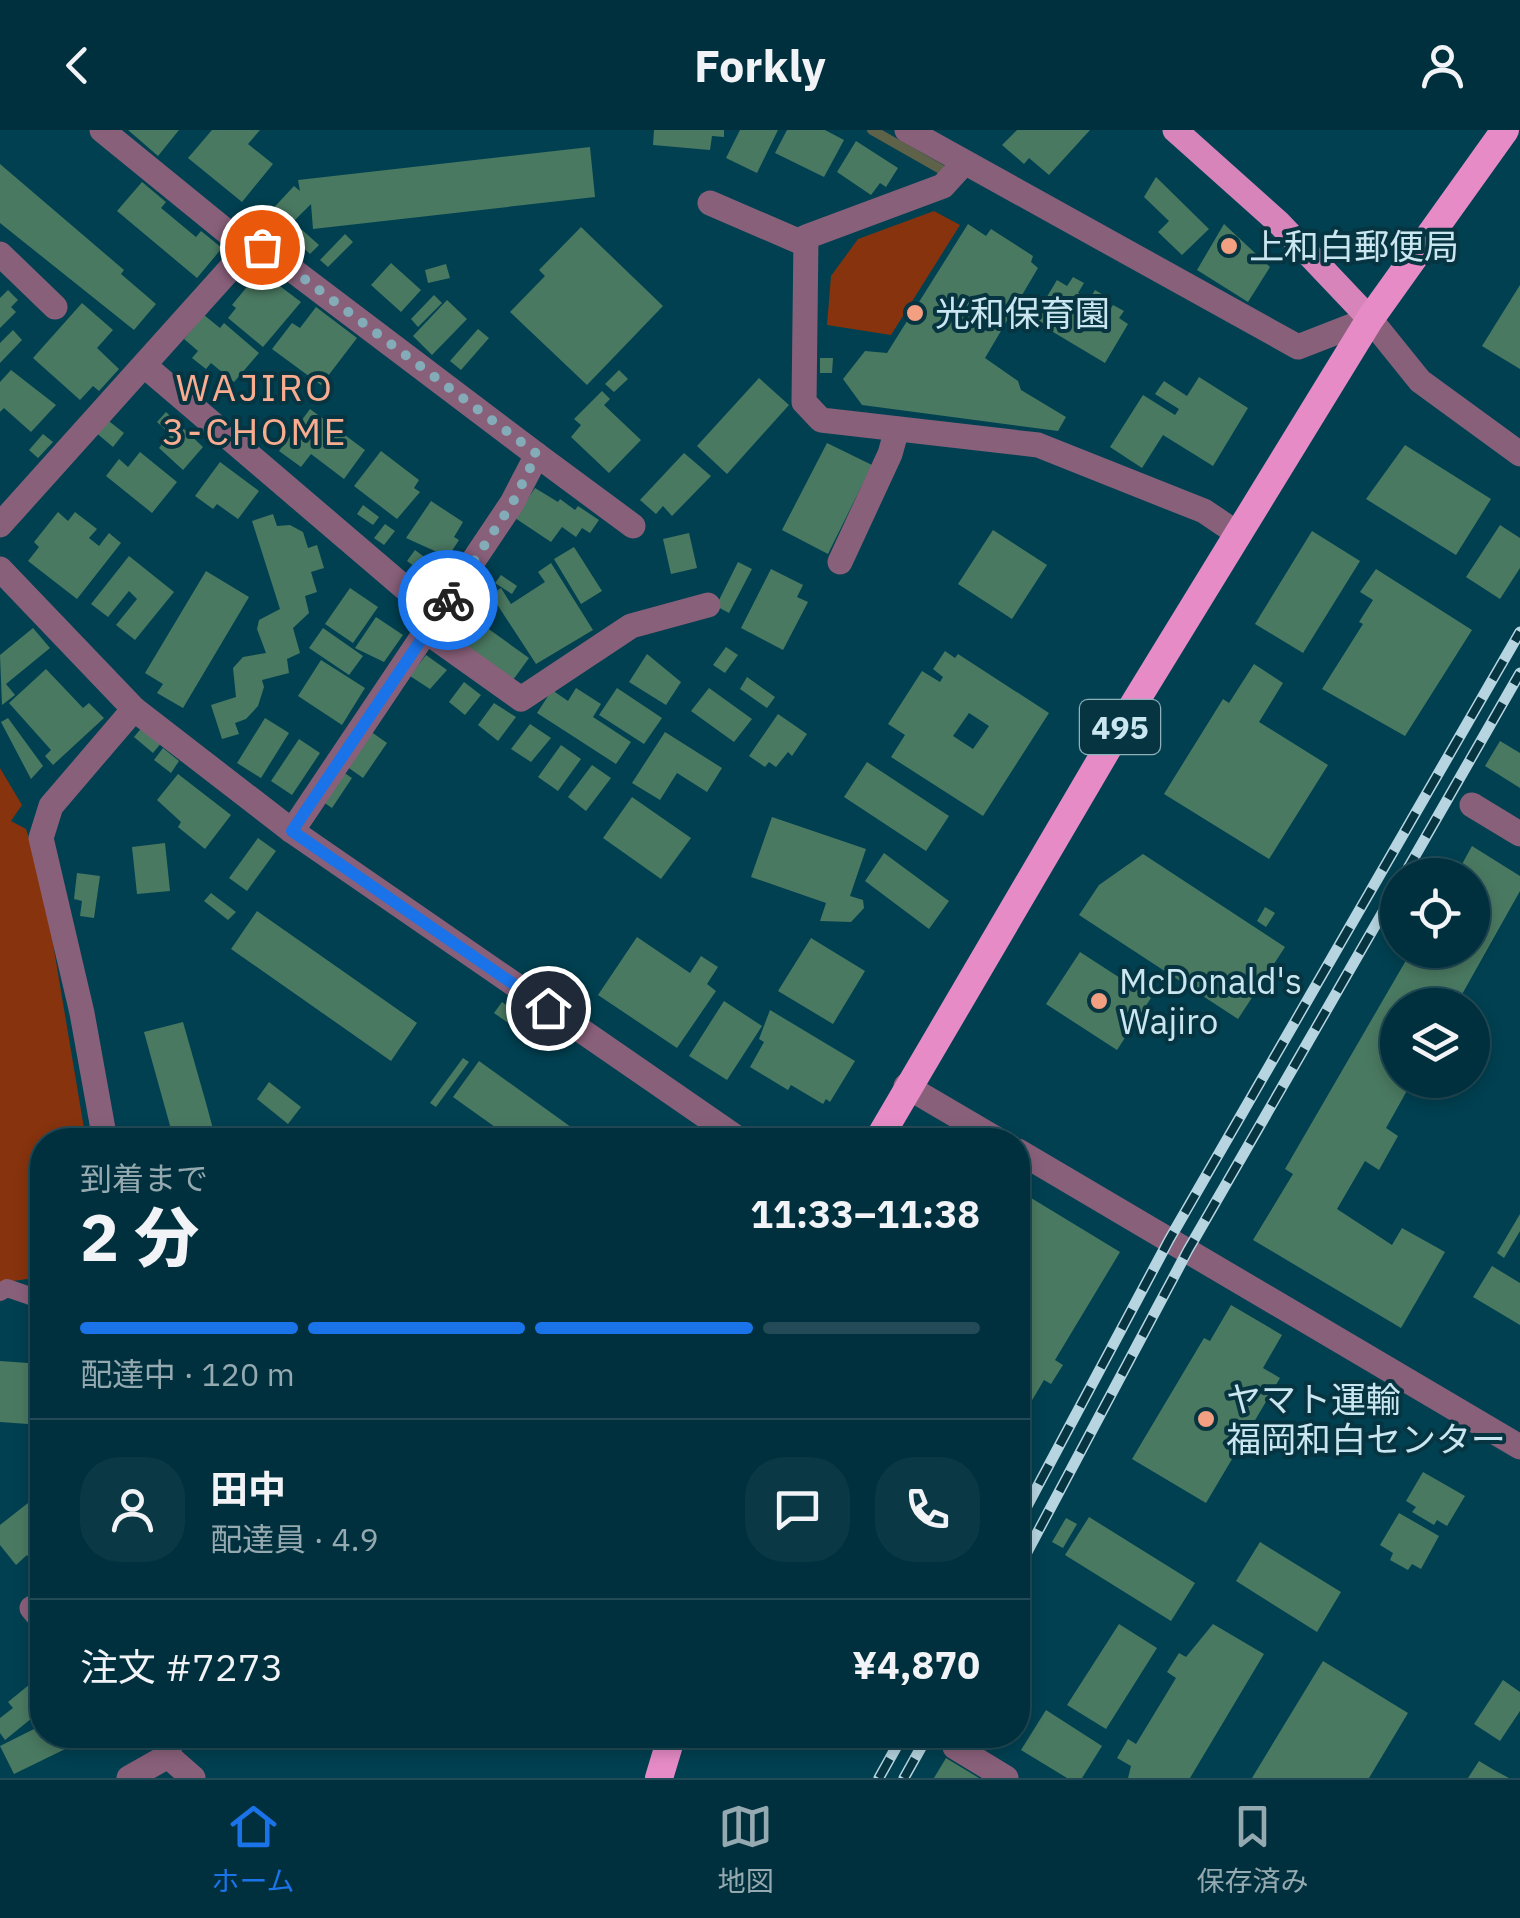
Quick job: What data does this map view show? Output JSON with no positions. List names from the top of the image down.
{
  "streets": {
    "highway": ["495"]
  },
  "districts": ["WAJIRO 3-CHOME"],
  "places": [
    "上和白郵便局",
    "光和保育園",
    "McDonald's Wajiro",
    "ヤマト運輸 福岡和白センター"
  ],
  "page": {
    "header": "Forkly",
    "heading": ["2 分", "到着まで", "11:33–11:38"],
    "panel": [
      "田中",
      "配達員 · 4.9",
      "注文 #7273",
      "¥4,870"
    ],
    "bar": "配達中 · 120 m",
    "tabs": ["ホーム", "地図", "保存済み"]
  }
}
